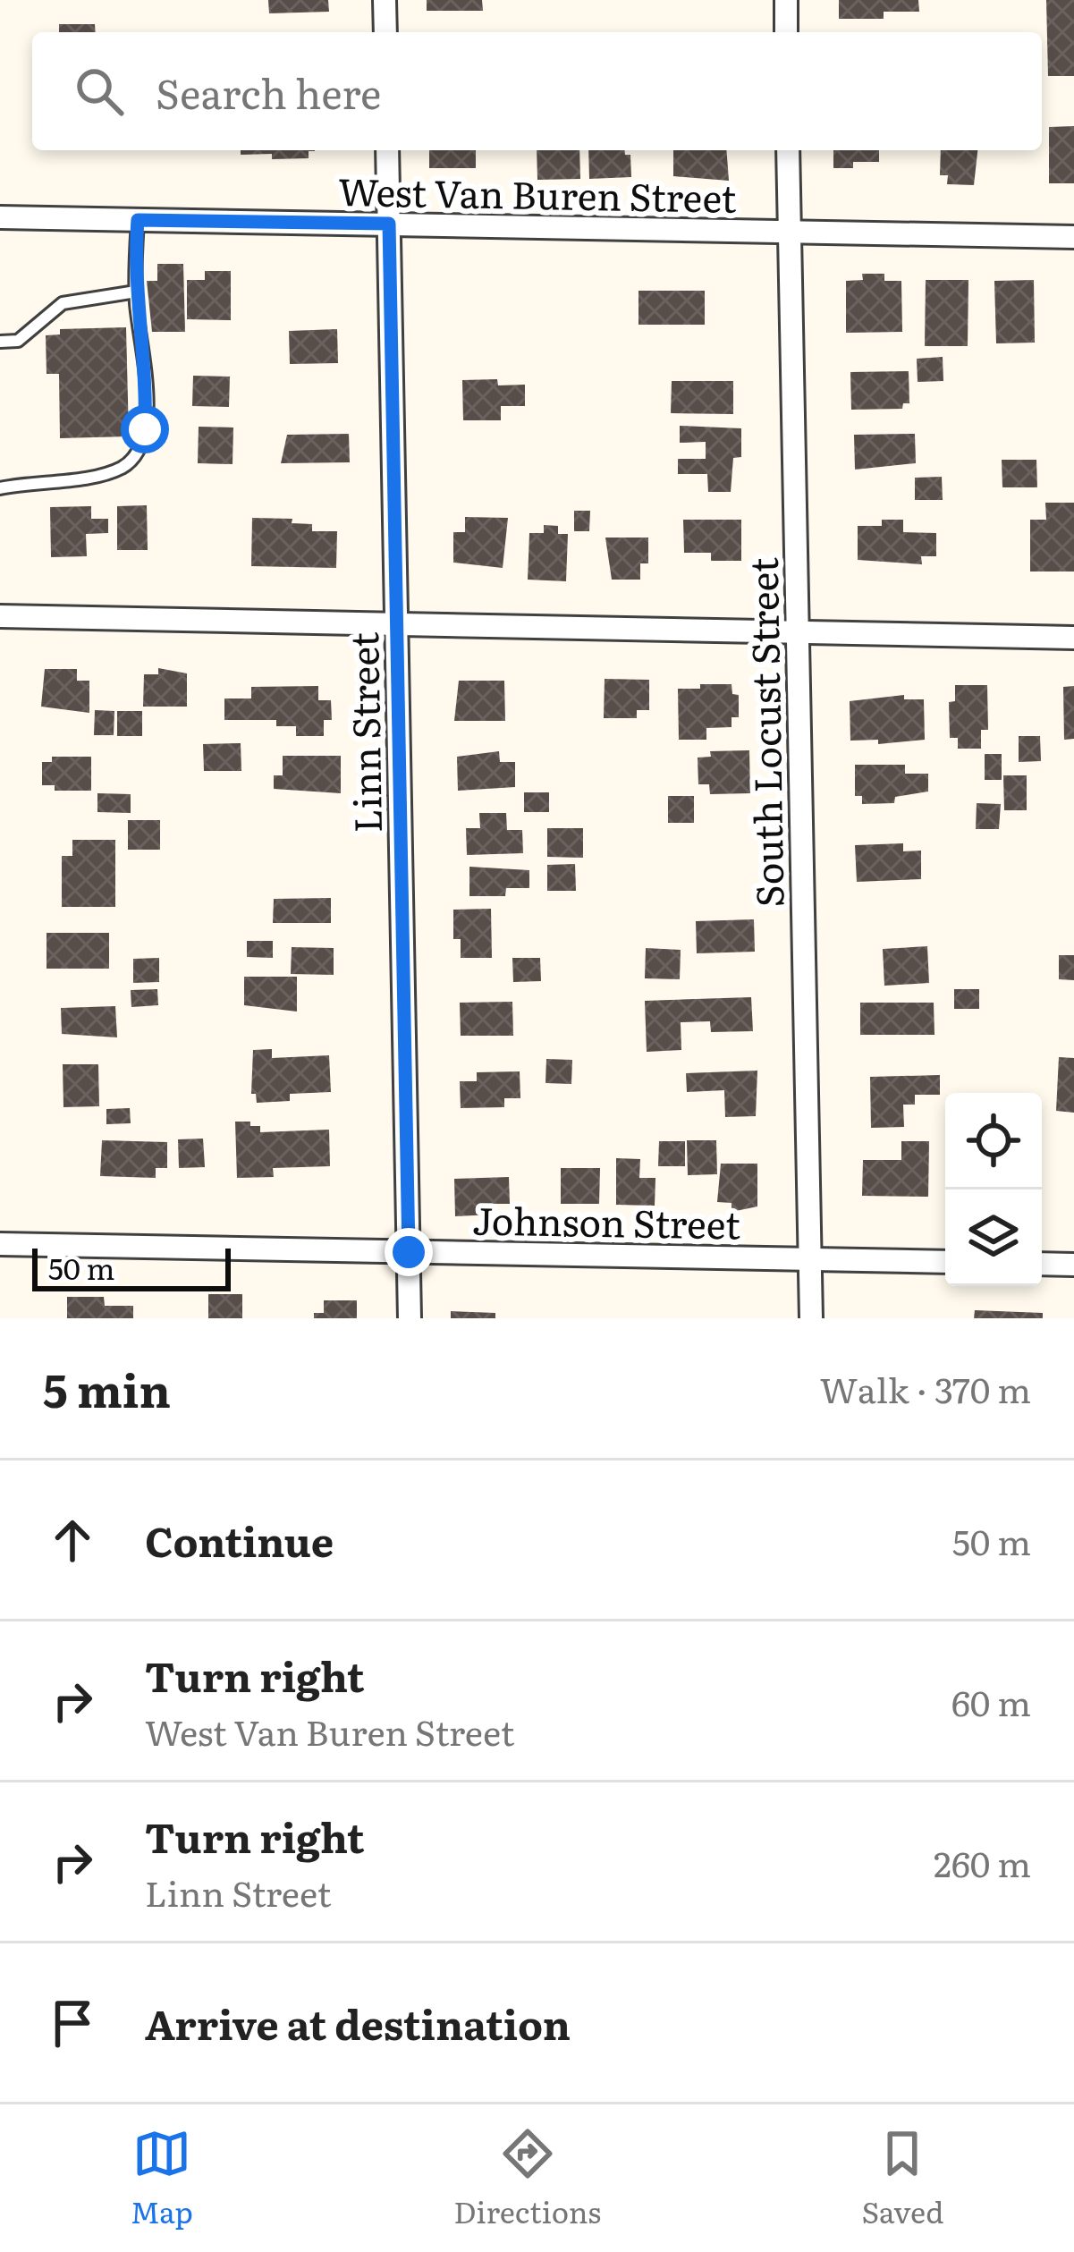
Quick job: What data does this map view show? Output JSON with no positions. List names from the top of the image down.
{
  "streets": {
    "street": [
      "West Van Buren Street",
      "Linn Street",
      "South Locust Street",
      "Johnson Street"
    ]
  },
  "crossings": [
    ["West Van Buren Street", "Linn Street"],
    ["West Van Buren Street", "South Locust Street"],
    ["Linn Street", "Johnson Street"],
    ["South Locust Street", "Johnson Street"]
  ],
  "scale_bar": "50 m",
  "page": {
    "search": "Search here",
    "scale": "50 m",
    "heading": ["5 min", "Walk · 370 m"],
    "list": [
      ["Continue", "50 m"],
      ["Turn right", "West Van Buren Street", "60 m"],
      ["Turn right", "Linn Street", "260 m"],
      "Arrive at destination"
    ],
    "nav": ["Map", "Directions", "Saved"]
  }
}
